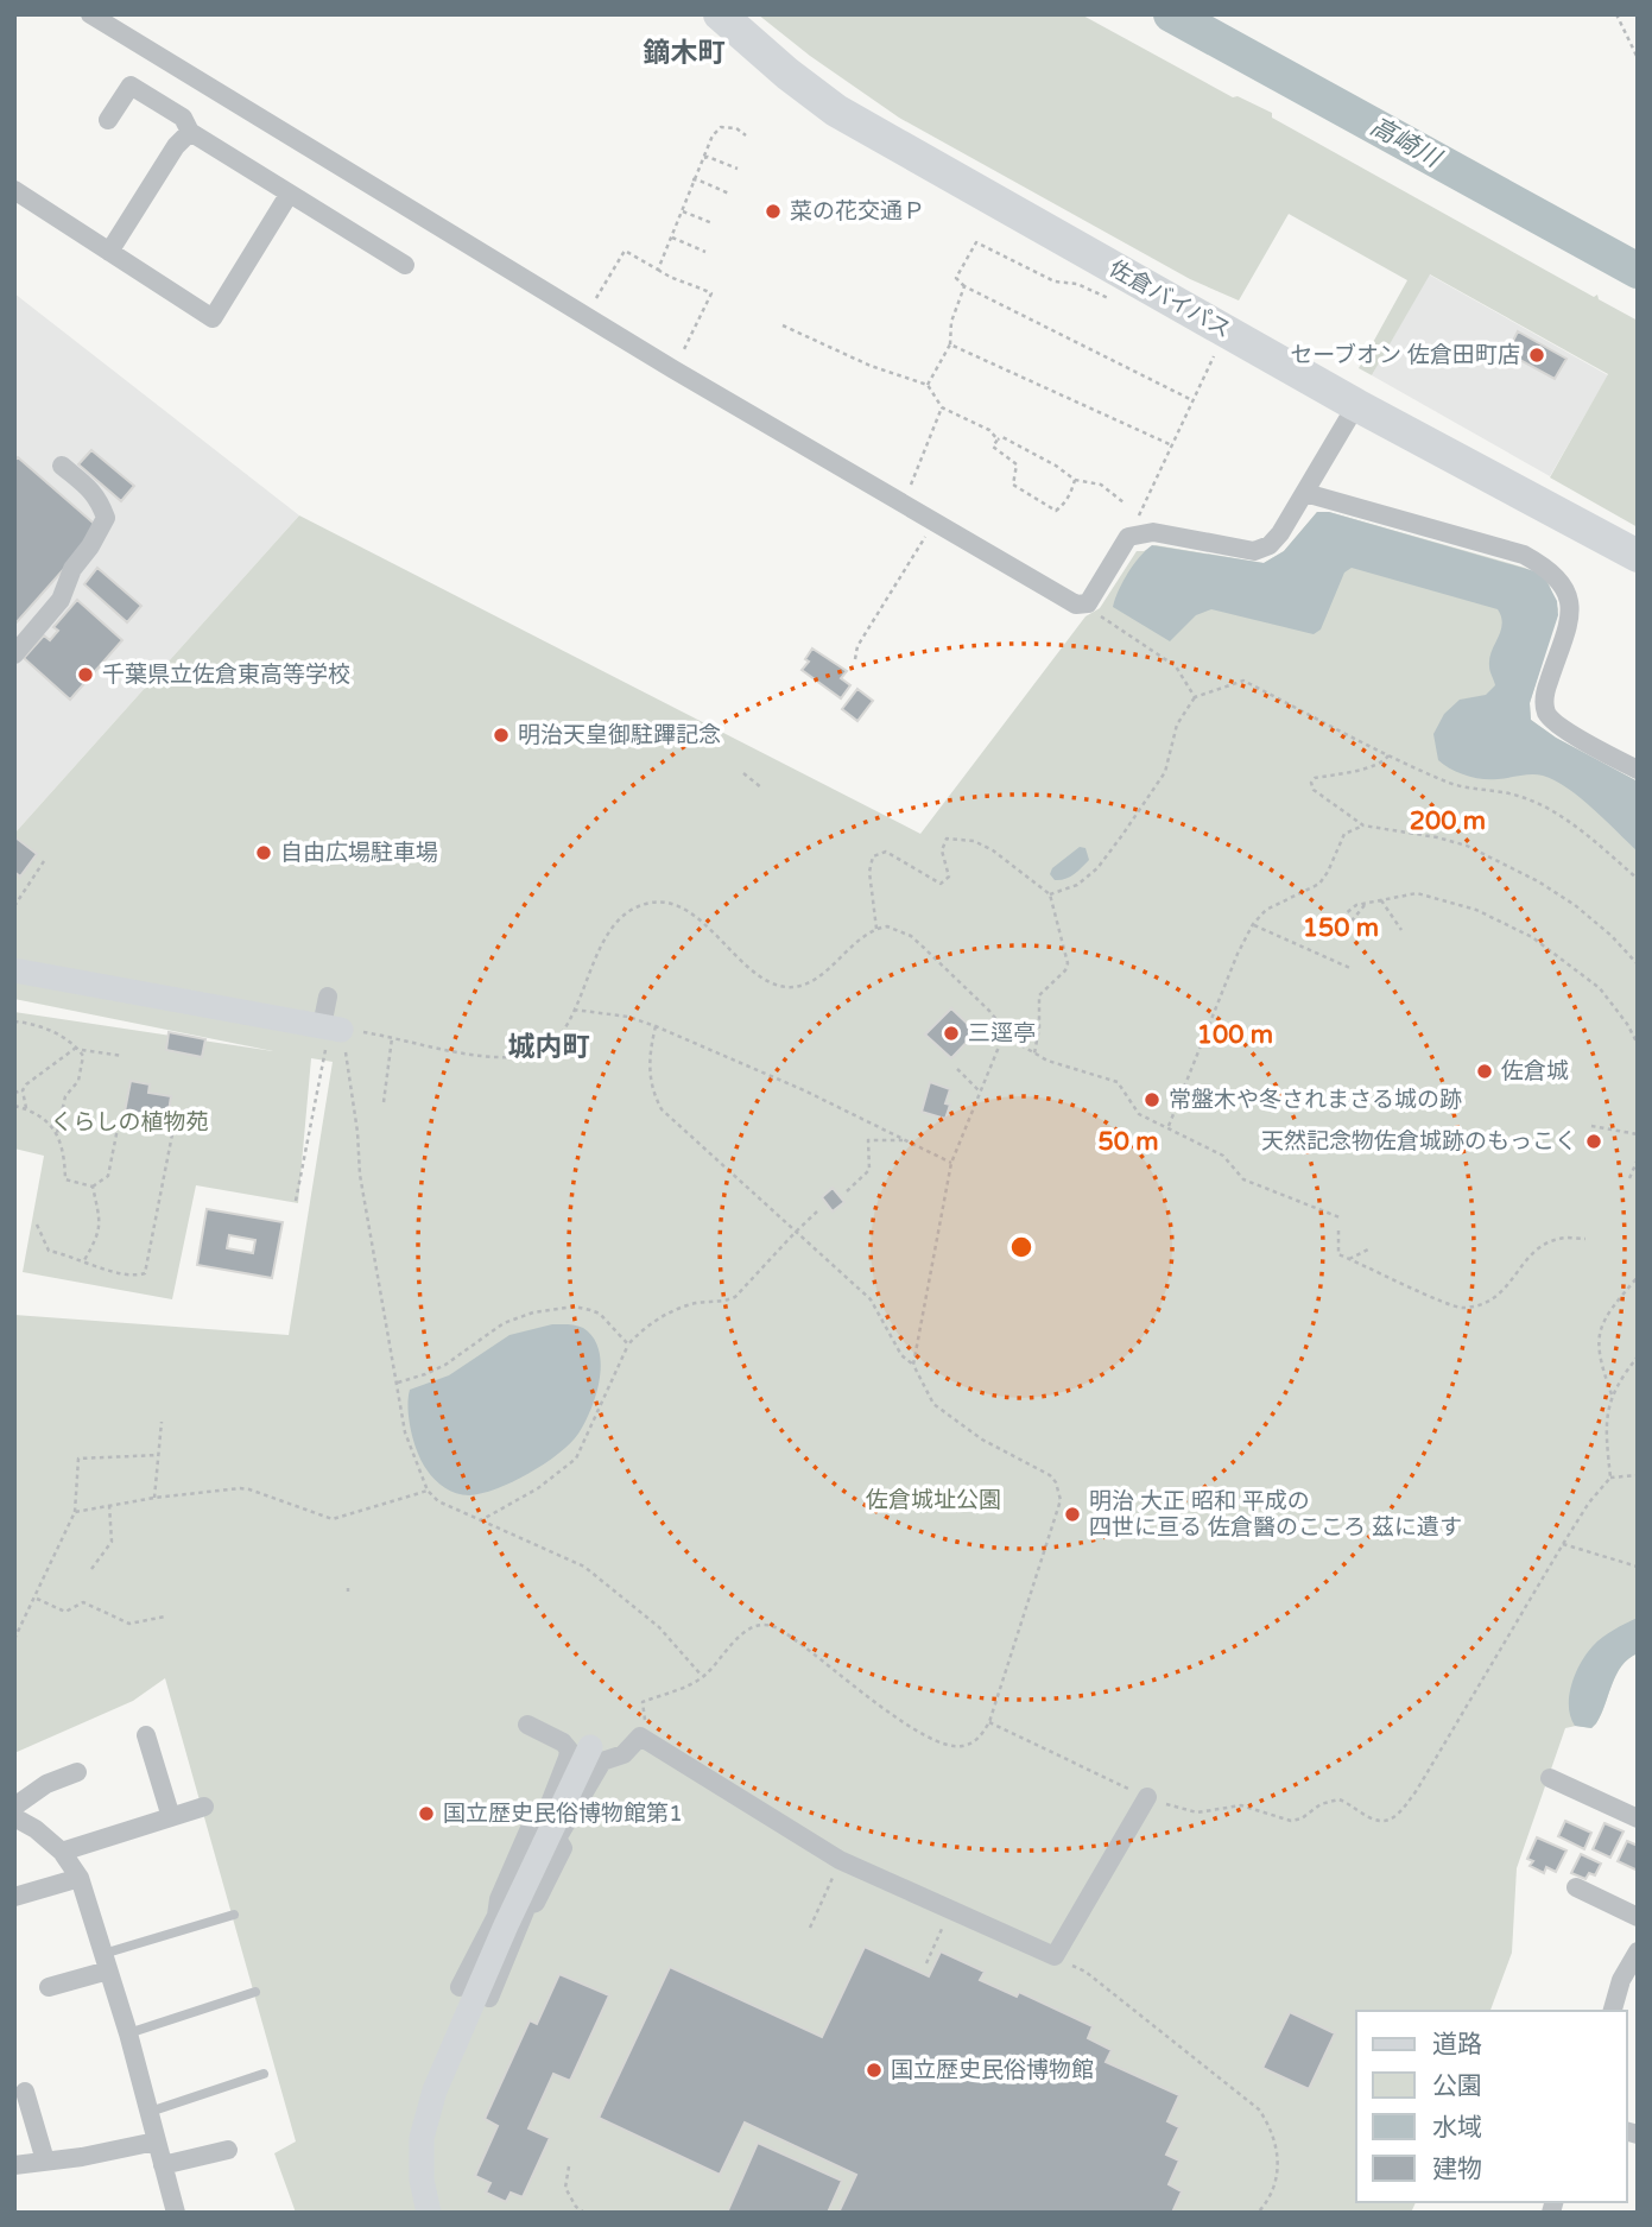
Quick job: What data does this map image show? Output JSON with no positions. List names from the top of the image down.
{
  "streets": {
    "highway": ["佐倉バイパス"]
  },
  "districts": ["鏑木町", "城内町"],
  "water": ["高崎川"],
  "parks": ["くらしの植物苑", "佐倉城址公園"],
  "places": [
    "菜の花交通Ｐ",
    "セーブオン 佐倉田町店",
    "千葉県立佐倉東高等学校",
    "明治天皇御駐蹕記念",
    "自由広場駐車場",
    "三逕亭",
    "佐倉城",
    "常盤木や冬されまさる城の跡",
    "天然記念物佐倉城跡のもっこく",
    "明治 大正 昭和 平成の 四世に亘る 佐倉醫のこころ 茲に遺す",
    "国立歴史民俗博物館第1",
    "国立歴史民俗博物館"
  ],
  "legend": [
    "道路",
    "公園",
    "水域",
    "建物"
  ],
  "rings": [
    "200 m",
    "150 m",
    "100 m",
    "50 m"
  ]
}
